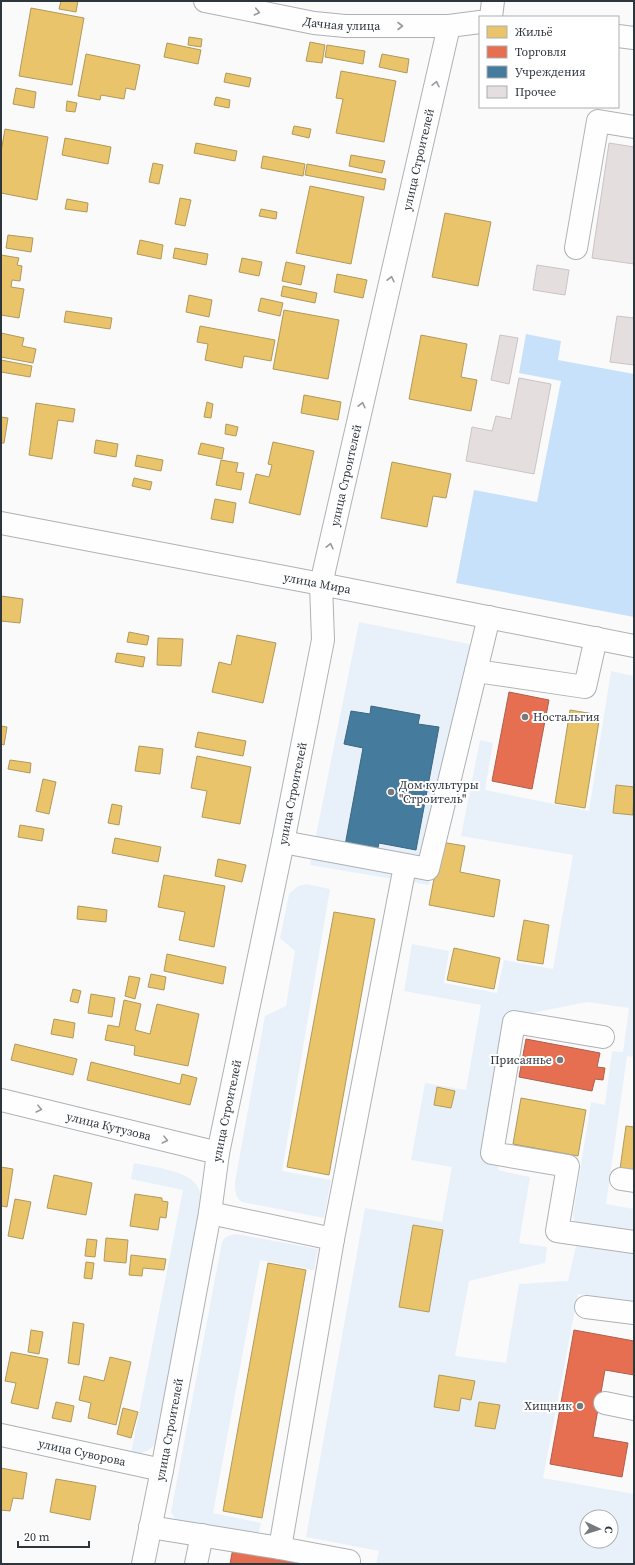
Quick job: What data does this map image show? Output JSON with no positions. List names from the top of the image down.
{
  "streets": {
    "street": [
      "Дачная улица",
      "улица Строителей",
      "улица Мира",
      "улица Кутузова",
      "улица Суворова"
    ]
  },
  "crossings": [
    ["Дачная улица", "улица Строителей"],
    ["улица Строителей", "улица Мира"],
    ["улица Строителей", "улица Кутузова"],
    ["улица Строителей", "улица Суворова"]
  ],
  "one_way": ["Дачная улица", "улица Строителей", "улица Кутузова"],
  "places": [
    "Ностальгия",
    "Дом культуры \"Строитель\"",
    "Присаянье",
    "Хищник"
  ],
  "legend": [
    "Жильё",
    "Торговля",
    "Учреждения",
    "Прочее"
  ],
  "scale_bar": "20 m",
  "north": "right"
}
